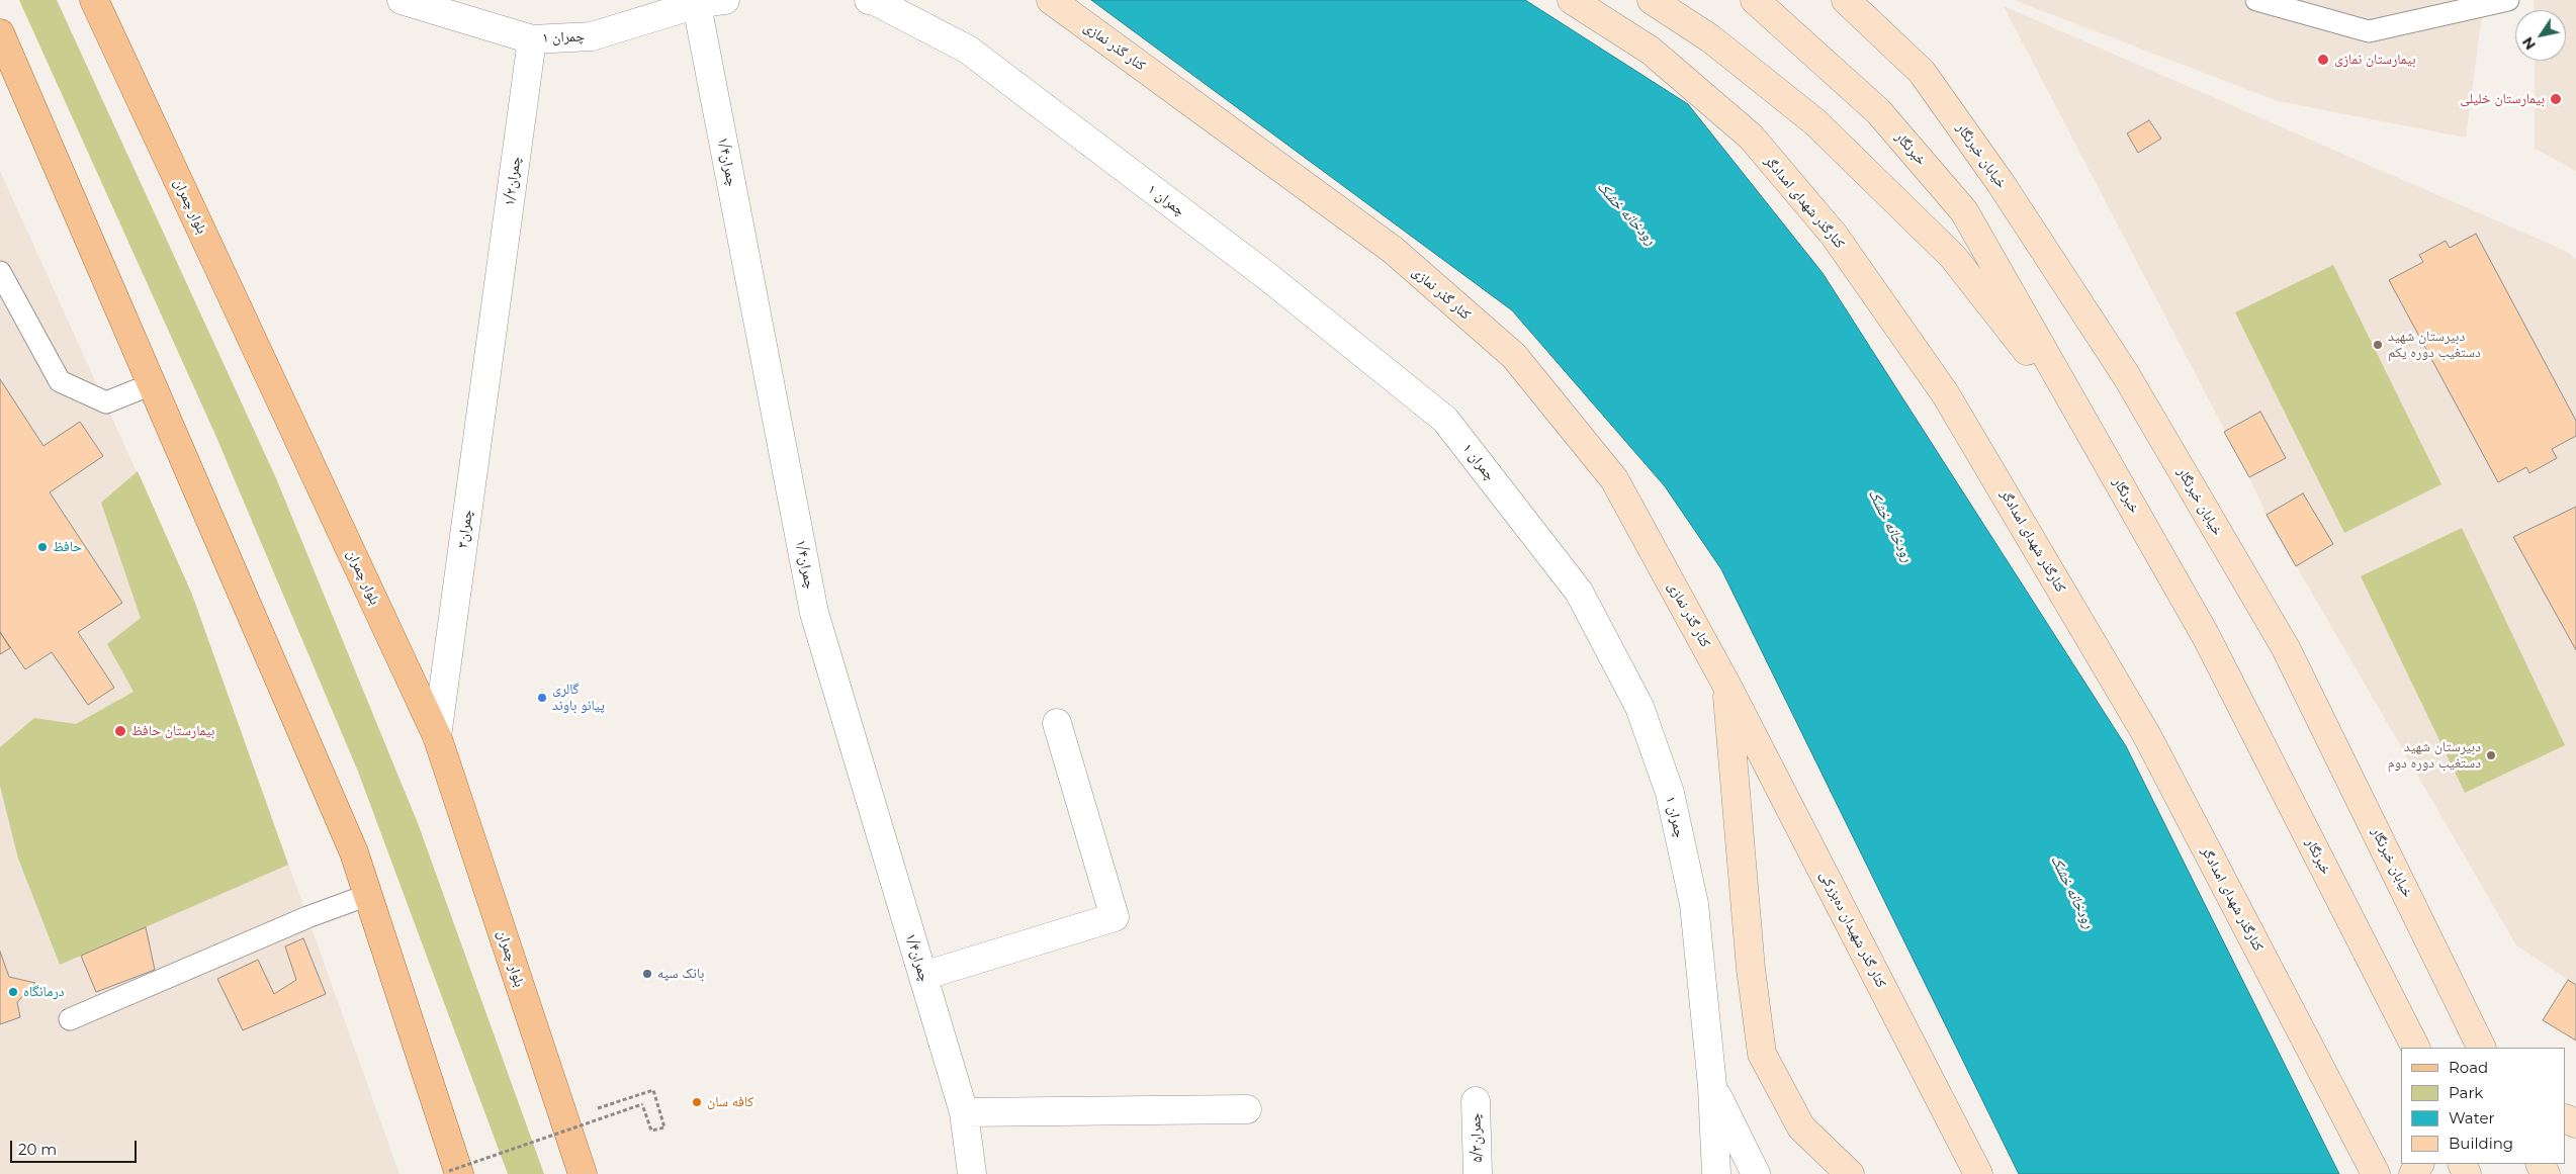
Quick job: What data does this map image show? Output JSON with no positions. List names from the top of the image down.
{
  "streets": {
    "main road": [
      "کنار گذر نمازی",
      "خبرنگار",
      "خیابان خبرنگار",
      "کنارگذر شهدای امدادگر",
      "بلوار چمران",
      "کنار گذر شهیدان ده‌بزرکی"
    ],
    "street": [
      "چمران ۱",
      "چمران۱/۴",
      "چمران۱/۲",
      "چمران۳",
      "چمران۵/۳"
    ]
  },
  "crossings": [
    ["چمران ۱", "چمران۱/۴"],
    ["چمران ۱", "چمران۱/۲"],
    ["کنار گذر نمازی", "کنار گذر شهیدان ده‌بزرکی"],
    ["چمران۱/۲", "چمران۳"],
    ["بلوار چمران", "چمران۳"]
  ],
  "water": ["رودخانه خشک"],
  "places": [
    "بیمارستان نمازی",
    "بیمارستان خلیلی",
    "دبیرستان شهید دستغیب دوره یکم",
    "حافظ",
    "گالری پیانو باوند",
    "بیمارستان حافظ",
    "دبیرستان شهید دستغیب دوره دوم",
    "بانک سپه",
    "درمانگاه",
    "کافه سان"
  ],
  "legend": [
    "Road",
    "Park",
    "Water",
    "Building"
  ],
  "scale_bar": "20 m",
  "north": "bottom left"
}
